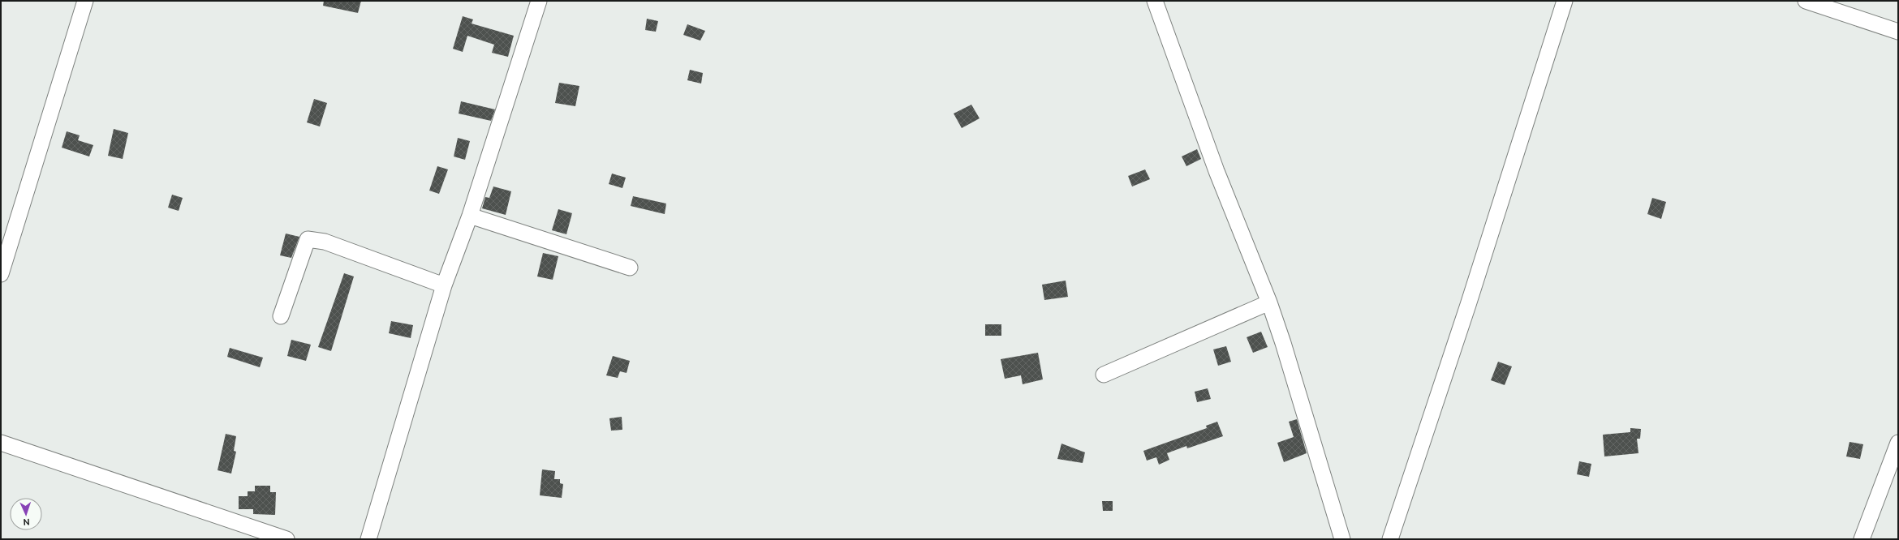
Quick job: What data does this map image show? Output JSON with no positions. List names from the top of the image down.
{
  "north": "bottom"
}
